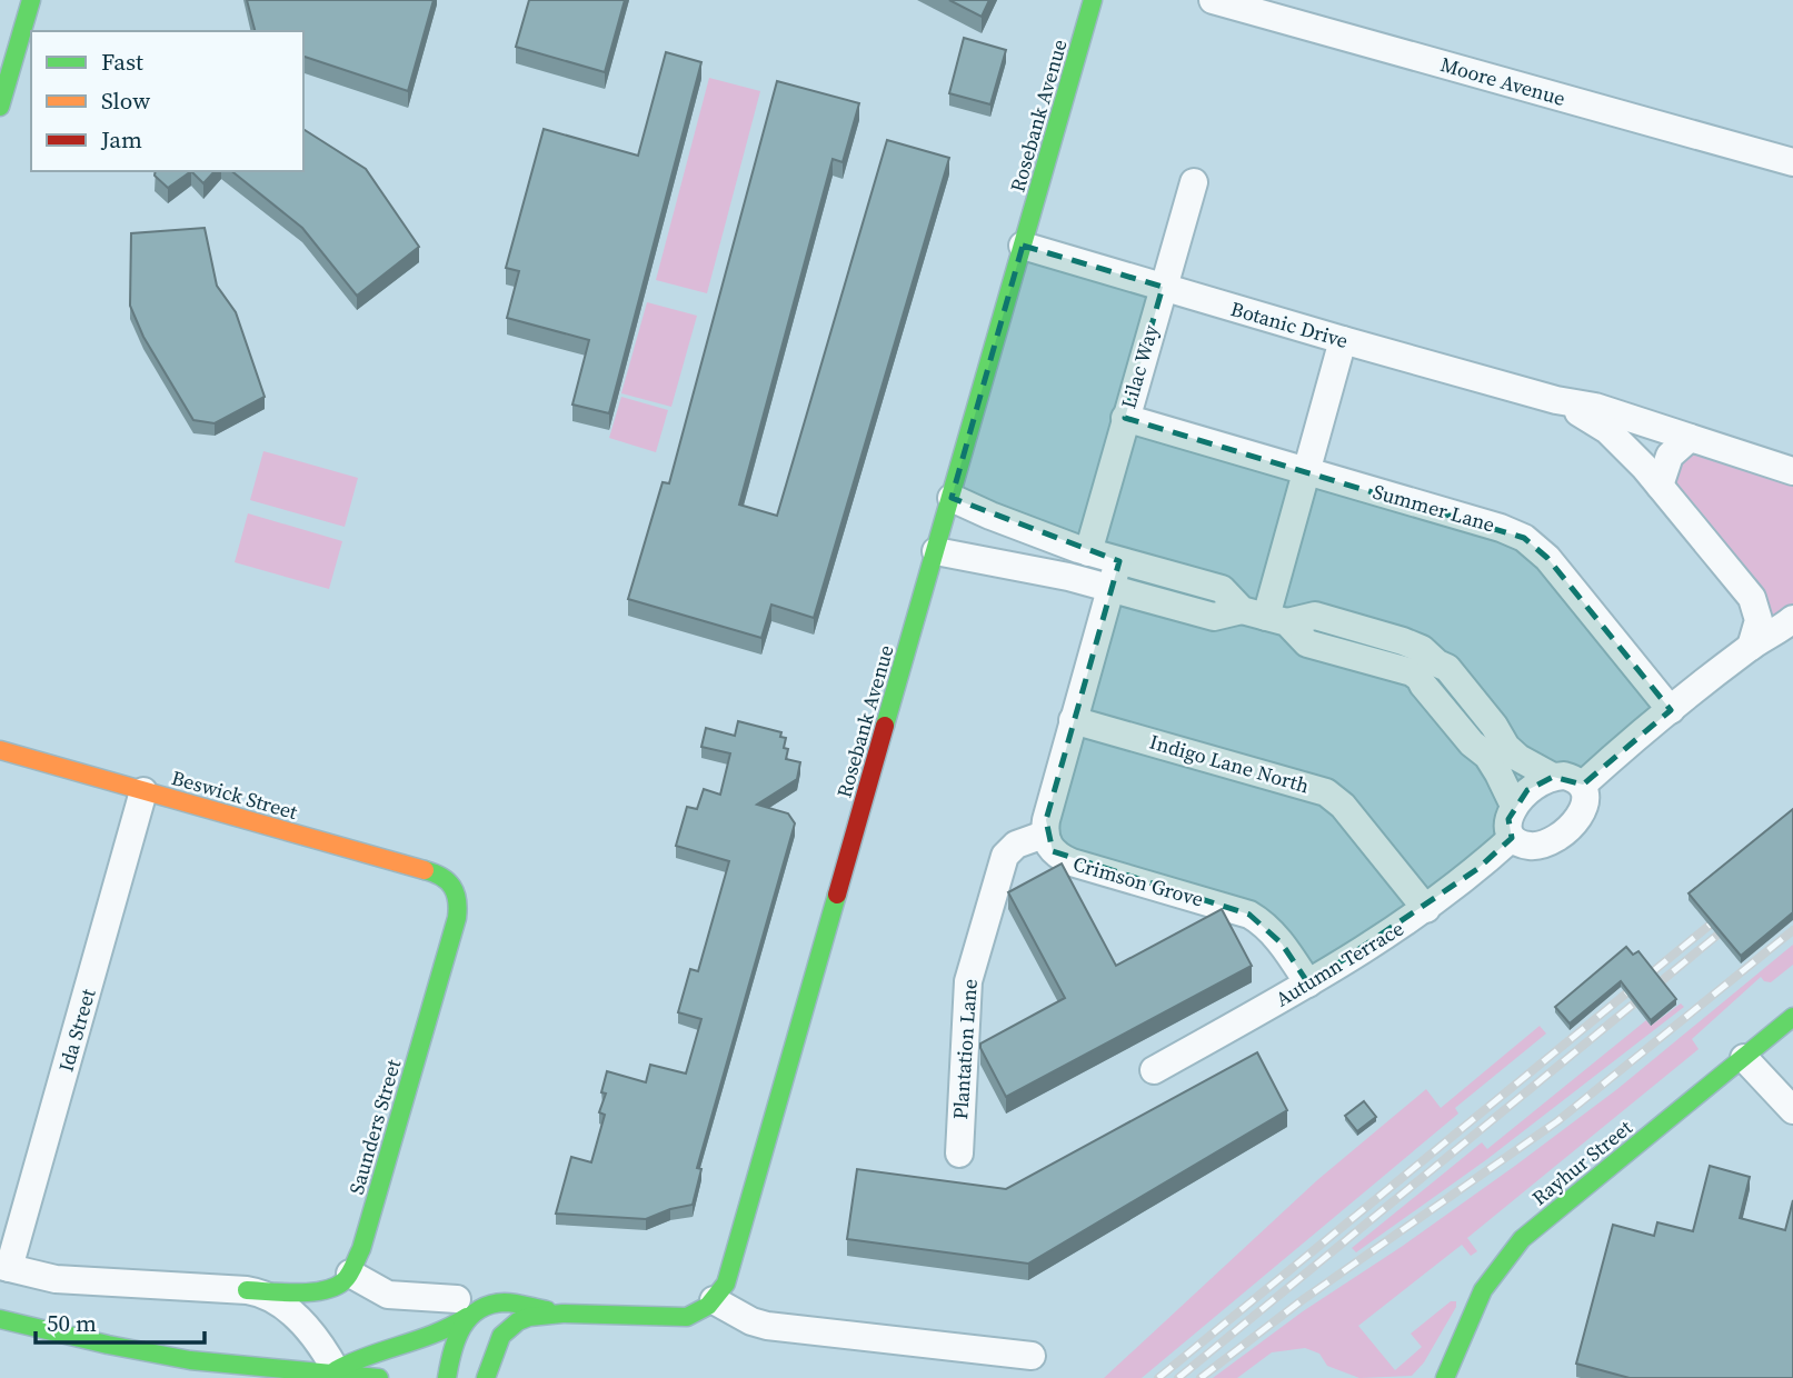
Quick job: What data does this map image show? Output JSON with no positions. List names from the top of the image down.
{
  "streets": {
    "street": [
      "Moore Avenue",
      "Rosebank Avenue",
      "Botanic Drive",
      "Lilac Way",
      "Summer Lane",
      "Indigo Lane North",
      "Beswick Street",
      "Crimson Grove",
      "Autumn Terrace",
      "Ida Street",
      "Plantation Lane",
      "Saunders Street",
      "Rayhur Street"
    ]
  },
  "crossings": [
    ["Rosebank Avenue", "Botanic Drive"],
    ["Botanic Drive", "Lilac Way"],
    ["Lilac Way", "Summer Lane"],
    ["Indigo Lane North", "Autumn Terrace"],
    ["Beswick Street", "Ida Street"],
    ["Beswick Street", "Saunders Street"],
    ["Crimson Grove", "Autumn Terrace"],
    ["Crimson Grove", "Plantation Lane"]
  ],
  "legend": ["Fast", "Slow", "Jam"],
  "scale_bar": "50 m"
}
